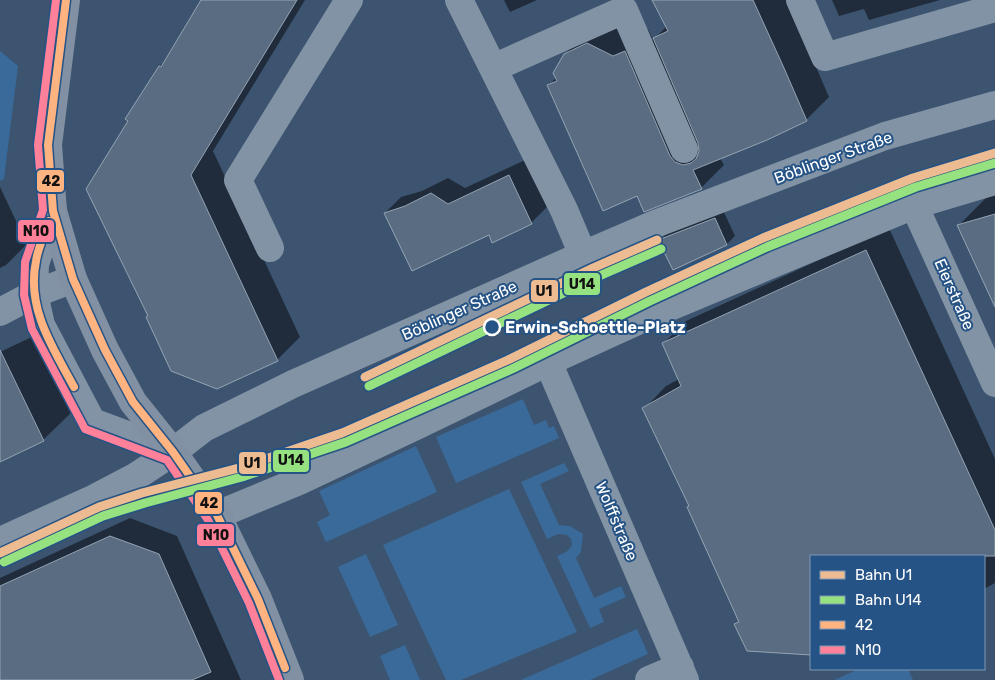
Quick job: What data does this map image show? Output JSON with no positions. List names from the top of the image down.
{
  "streets": {
    "street": ["Böblinger Straße", "Eierstraße", "Wolffstraße"]
  },
  "places": ["Erwin-Schoettle-Platz"],
  "lines": [
    "transit line 42",
    "transit line N10",
    "rail line U1",
    "rail line U14"
  ],
  "legend": [
    "Bahn U1",
    "Bahn U14",
    "42",
    "N10"
  ]
}
